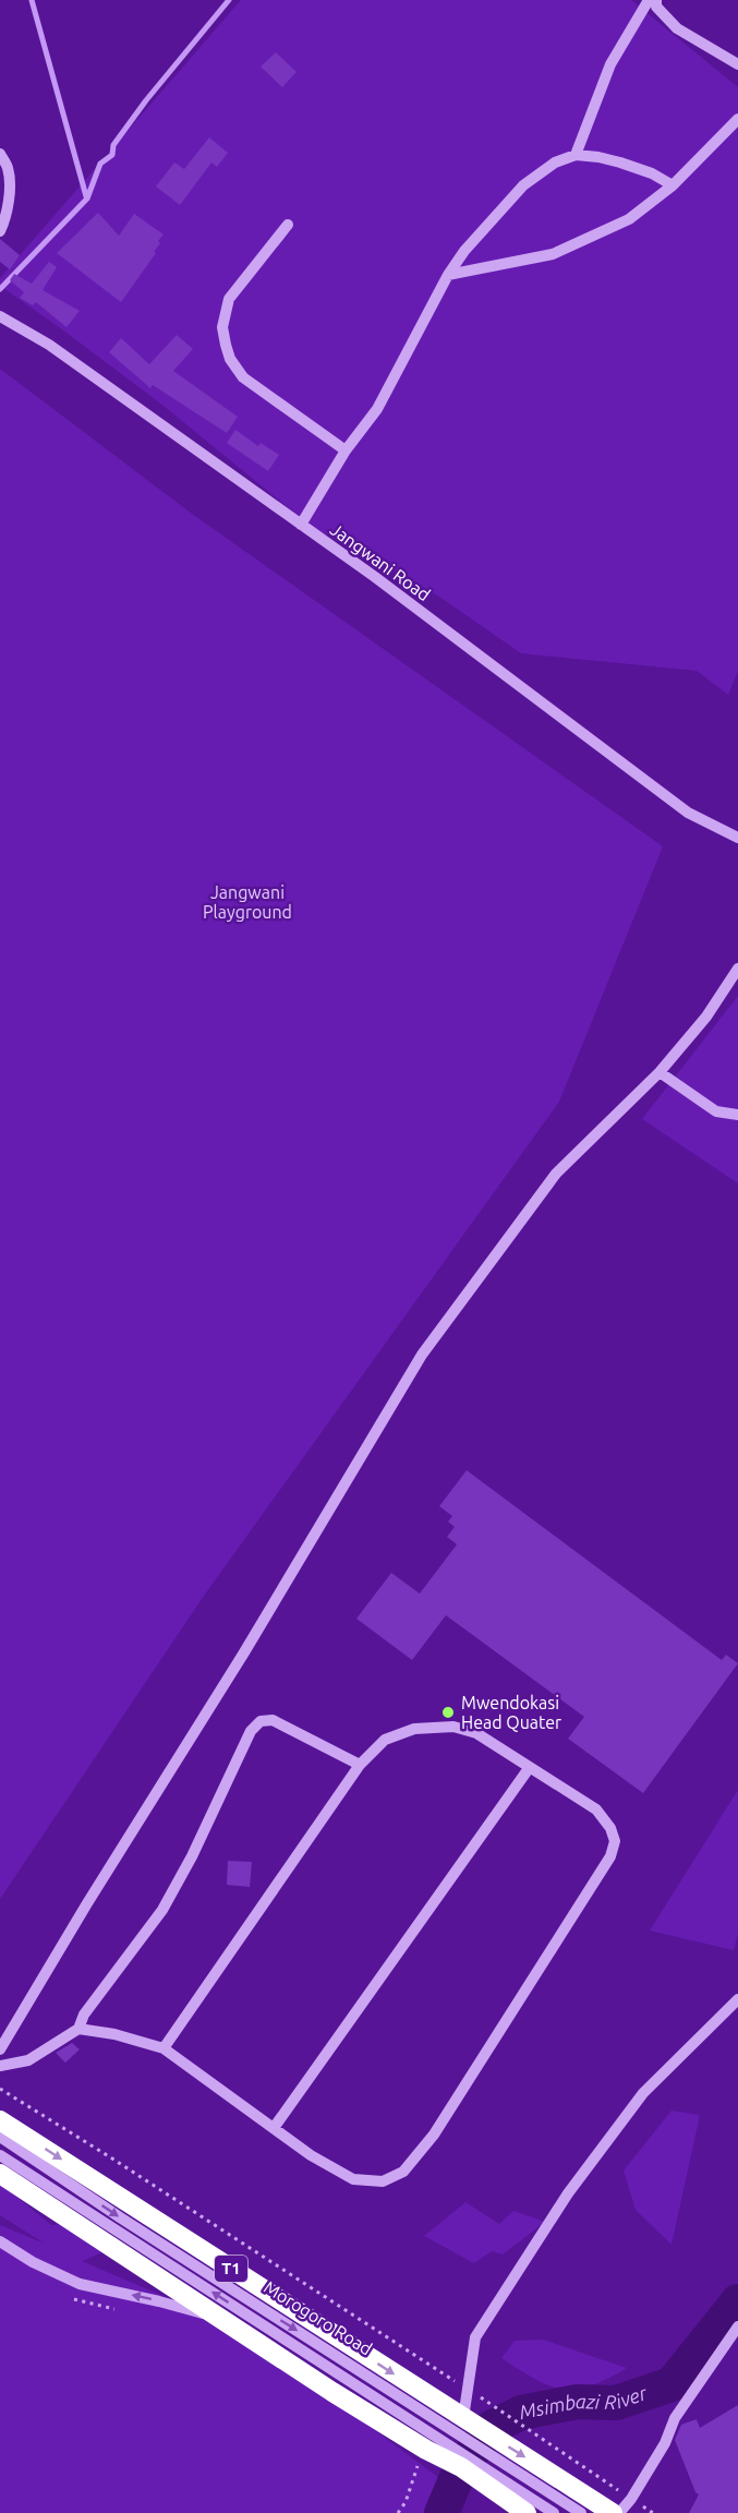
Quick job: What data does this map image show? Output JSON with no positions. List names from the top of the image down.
{
  "streets": {
    "highway": ["T1", "Morogoro Road"],
    "street": ["Jangwani Road"]
  },
  "crossings": [
    ["T1", "Morogoro Road"]
  ],
  "water": ["Msimbazi River"],
  "parks": ["Jangwani Playground"],
  "places": ["Mwendokasi Head Quater"]
}
